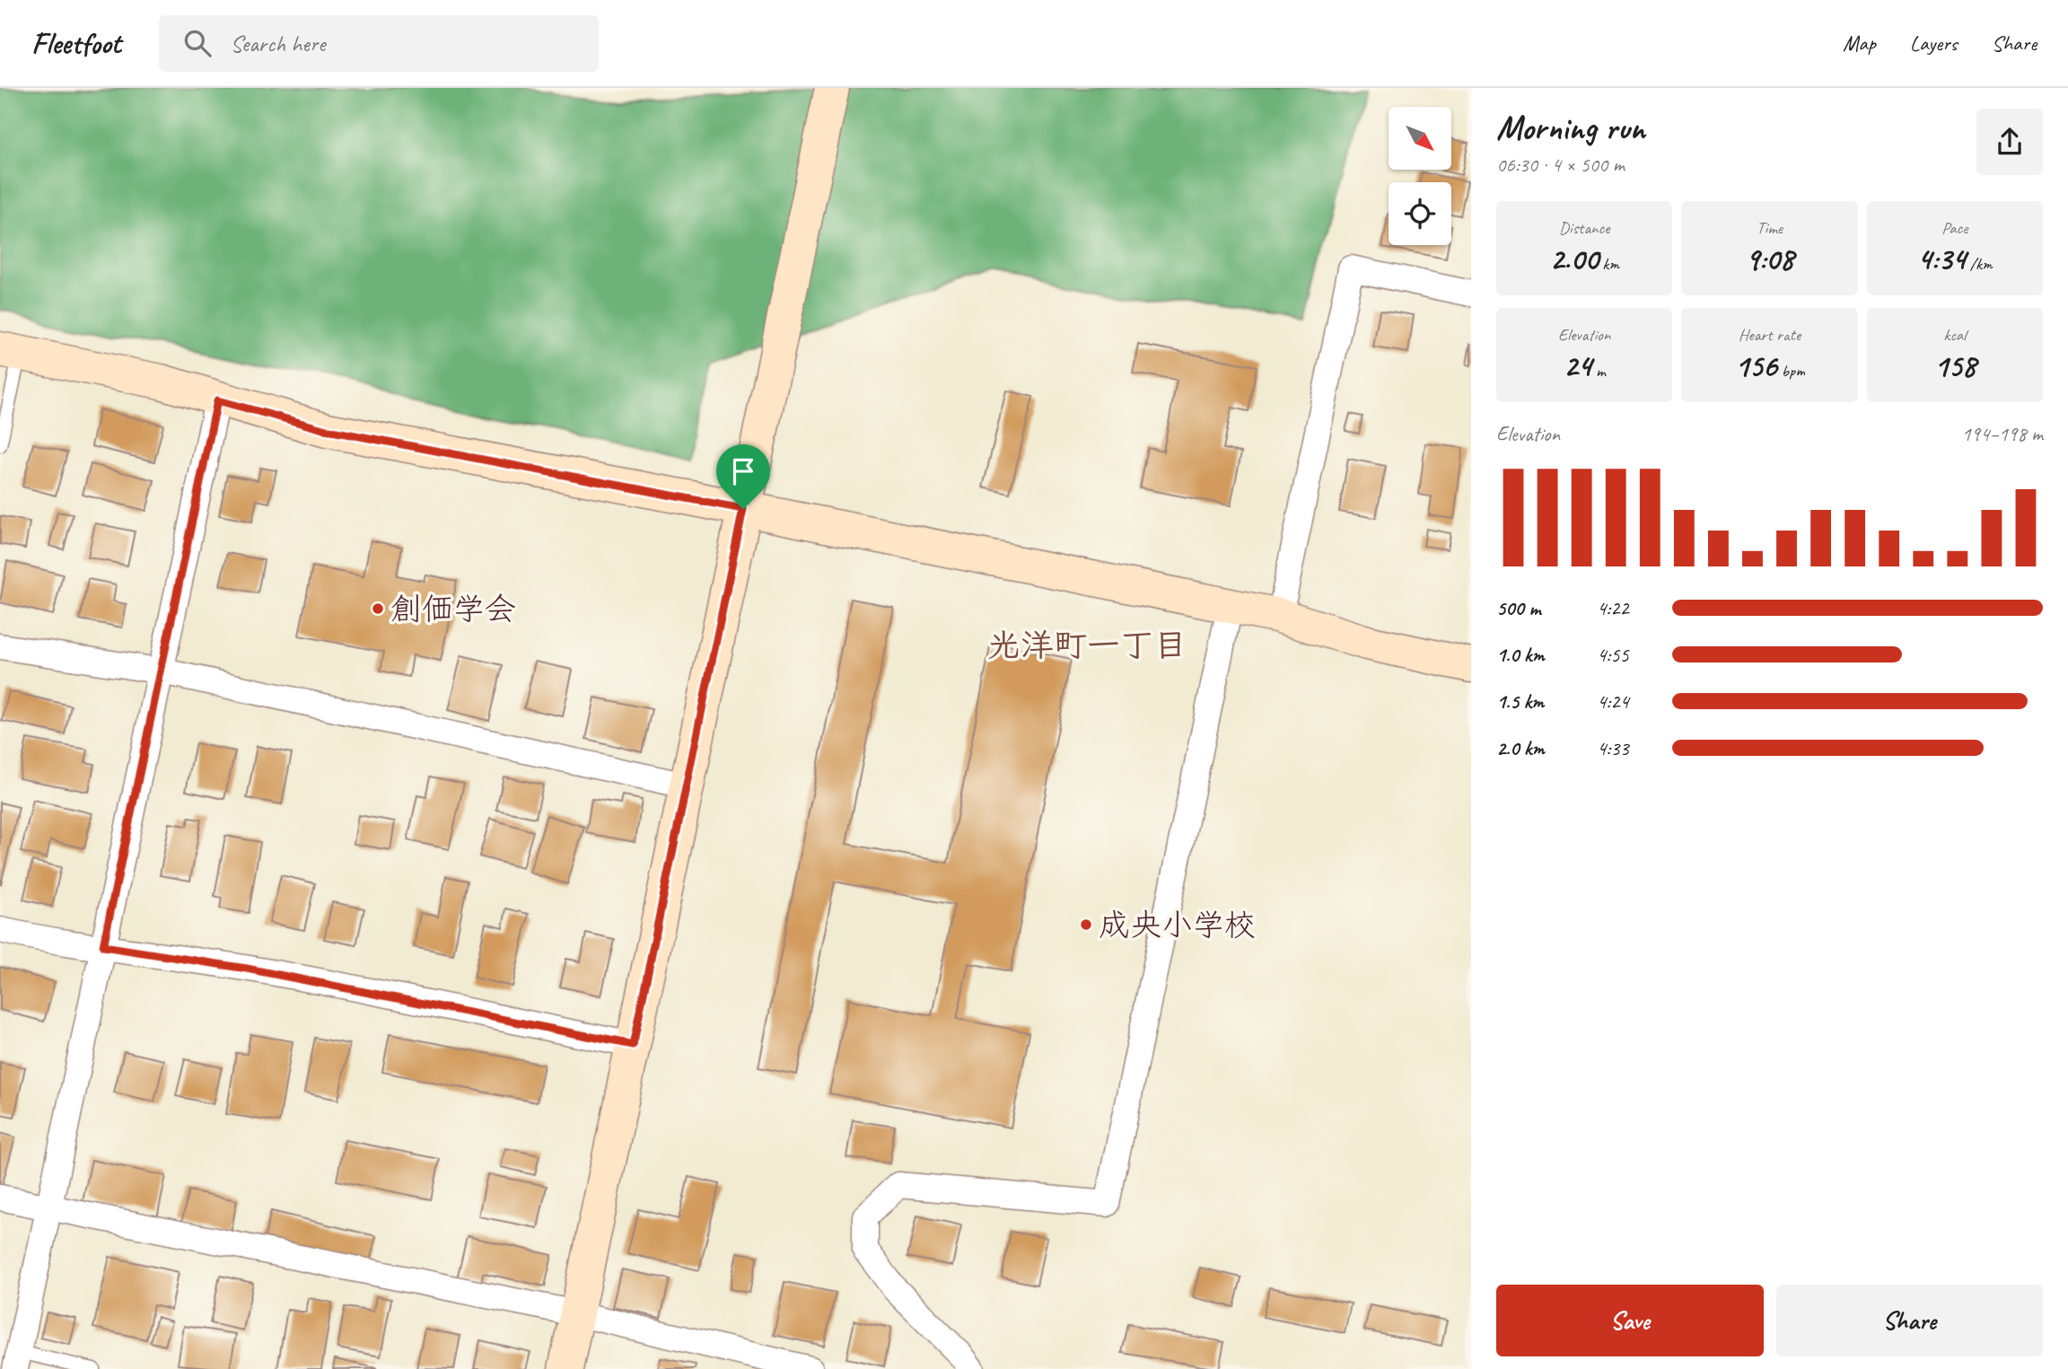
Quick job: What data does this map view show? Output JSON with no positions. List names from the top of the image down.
{
  "districts": ["光洋町一丁目"],
  "places": ["創価学会", "成央小学校"],
  "north": "bottom right",
  "page": {
    "header": "Fleetfoot",
    "search": "Search here",
    "nav": ["Map", "Layers", "Share"],
    "heading": ["Morning run", "06:30 · 4 × 500 m"],
    "stats": [
      ["Distance", "2.00 km"],
      ["Time", "9:08"],
      ["Pace", "4:34 /km"],
      ["Elevation", "24 m"],
      ["Heart rate", "156 bpm"],
      ["kcal", "158"]
    ],
    "chart": ["Elevation", "194–198 m"],
    "list": [
      {
        "name": "500 m",
        "note": "4:22"
      },
      {
        "name": "1.0 km",
        "note": "4:55"
      },
      {
        "name": "1.5 km",
        "note": "4:24"
      },
      {
        "name": "2.0 km",
        "note": "4:33"
      }
    ],
    "buttons": ["Save", "Share"]
  }
}
